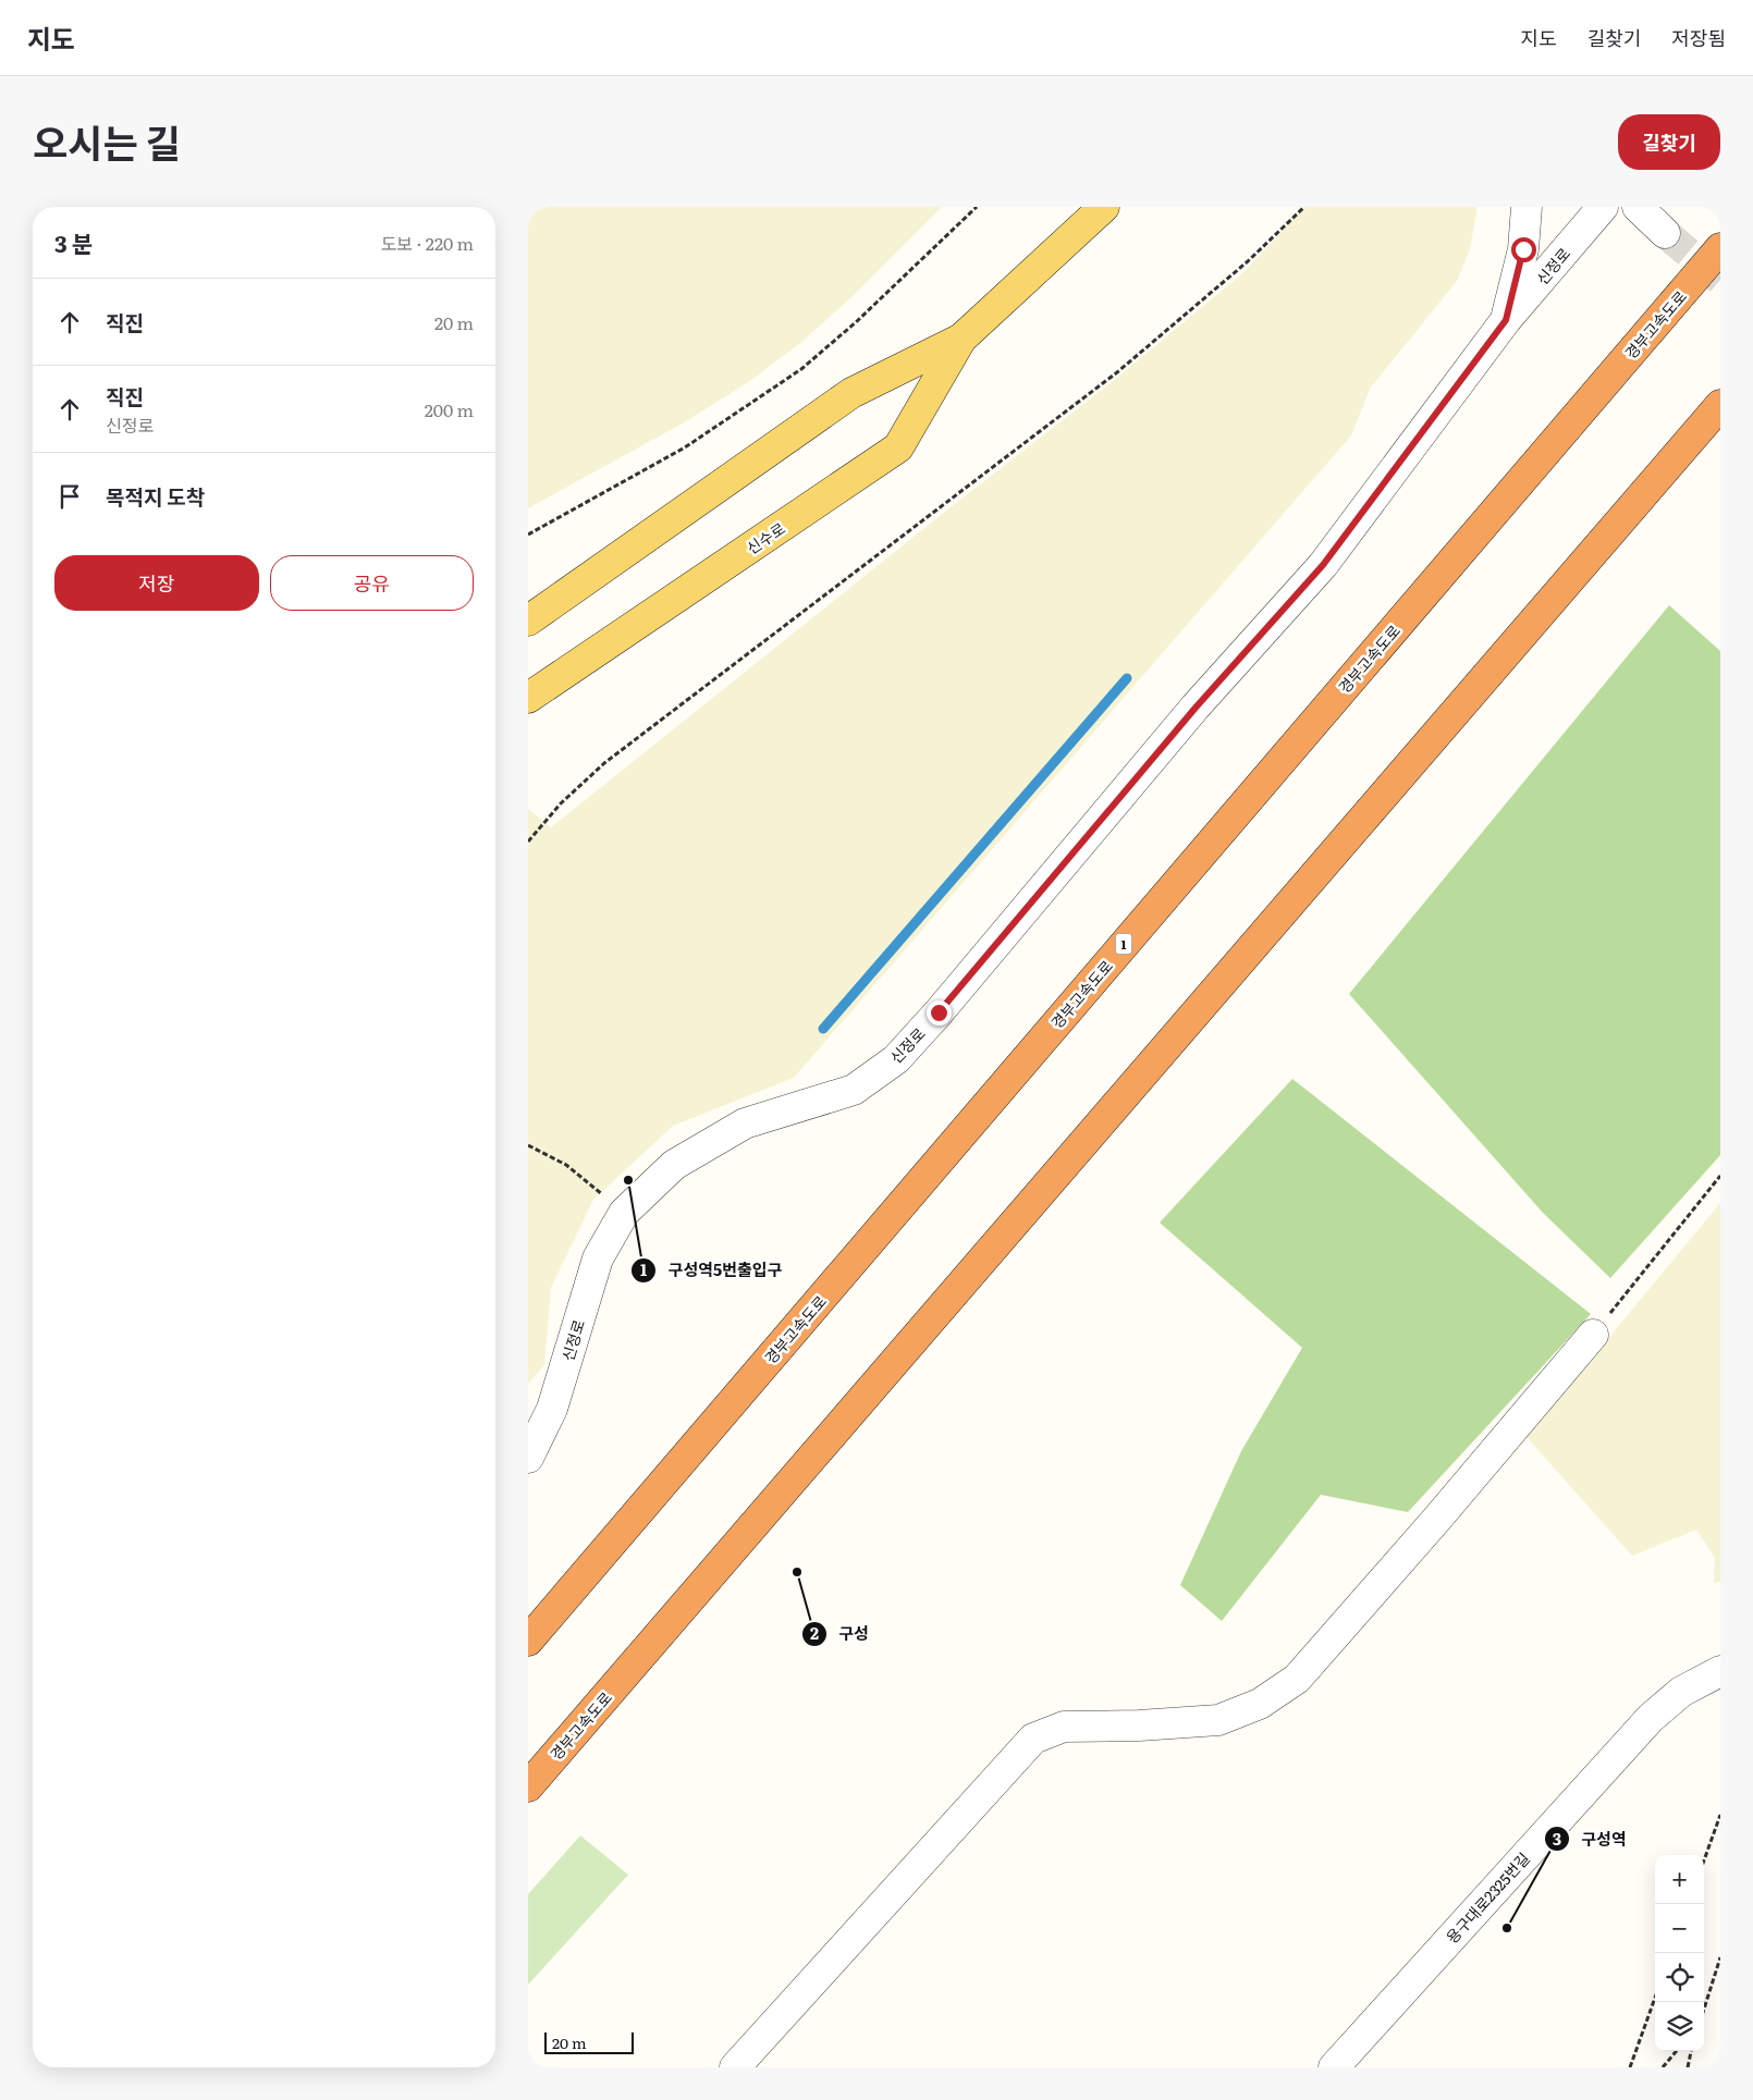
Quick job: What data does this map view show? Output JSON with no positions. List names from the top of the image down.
{
  "streets": {
    "highway": ["경부고속도로", "1"],
    "main road": ["신수로"],
    "street": ["신정로", "용구대로2325번길"]
  },
  "places": ["구성역5번출입구", "구성", "구성역"],
  "scale_bar": "20 m",
  "page": {
    "header": "지도",
    "nav": ["지도", "길찾기", "저장됨"],
    "title": "오시는 길",
    "buttons": [
      "길찾기",
      ["저장", "공유"]
    ],
    "heading": ["3 분", "도보 · 220 m"],
    "list": [
      ["직진", "20 m"],
      ["직진", "신정로", "200 m"],
      "목적지 도착"
    ],
    "map_buttons": ["+", "−"],
    "scale": "20 m"
  }
}
